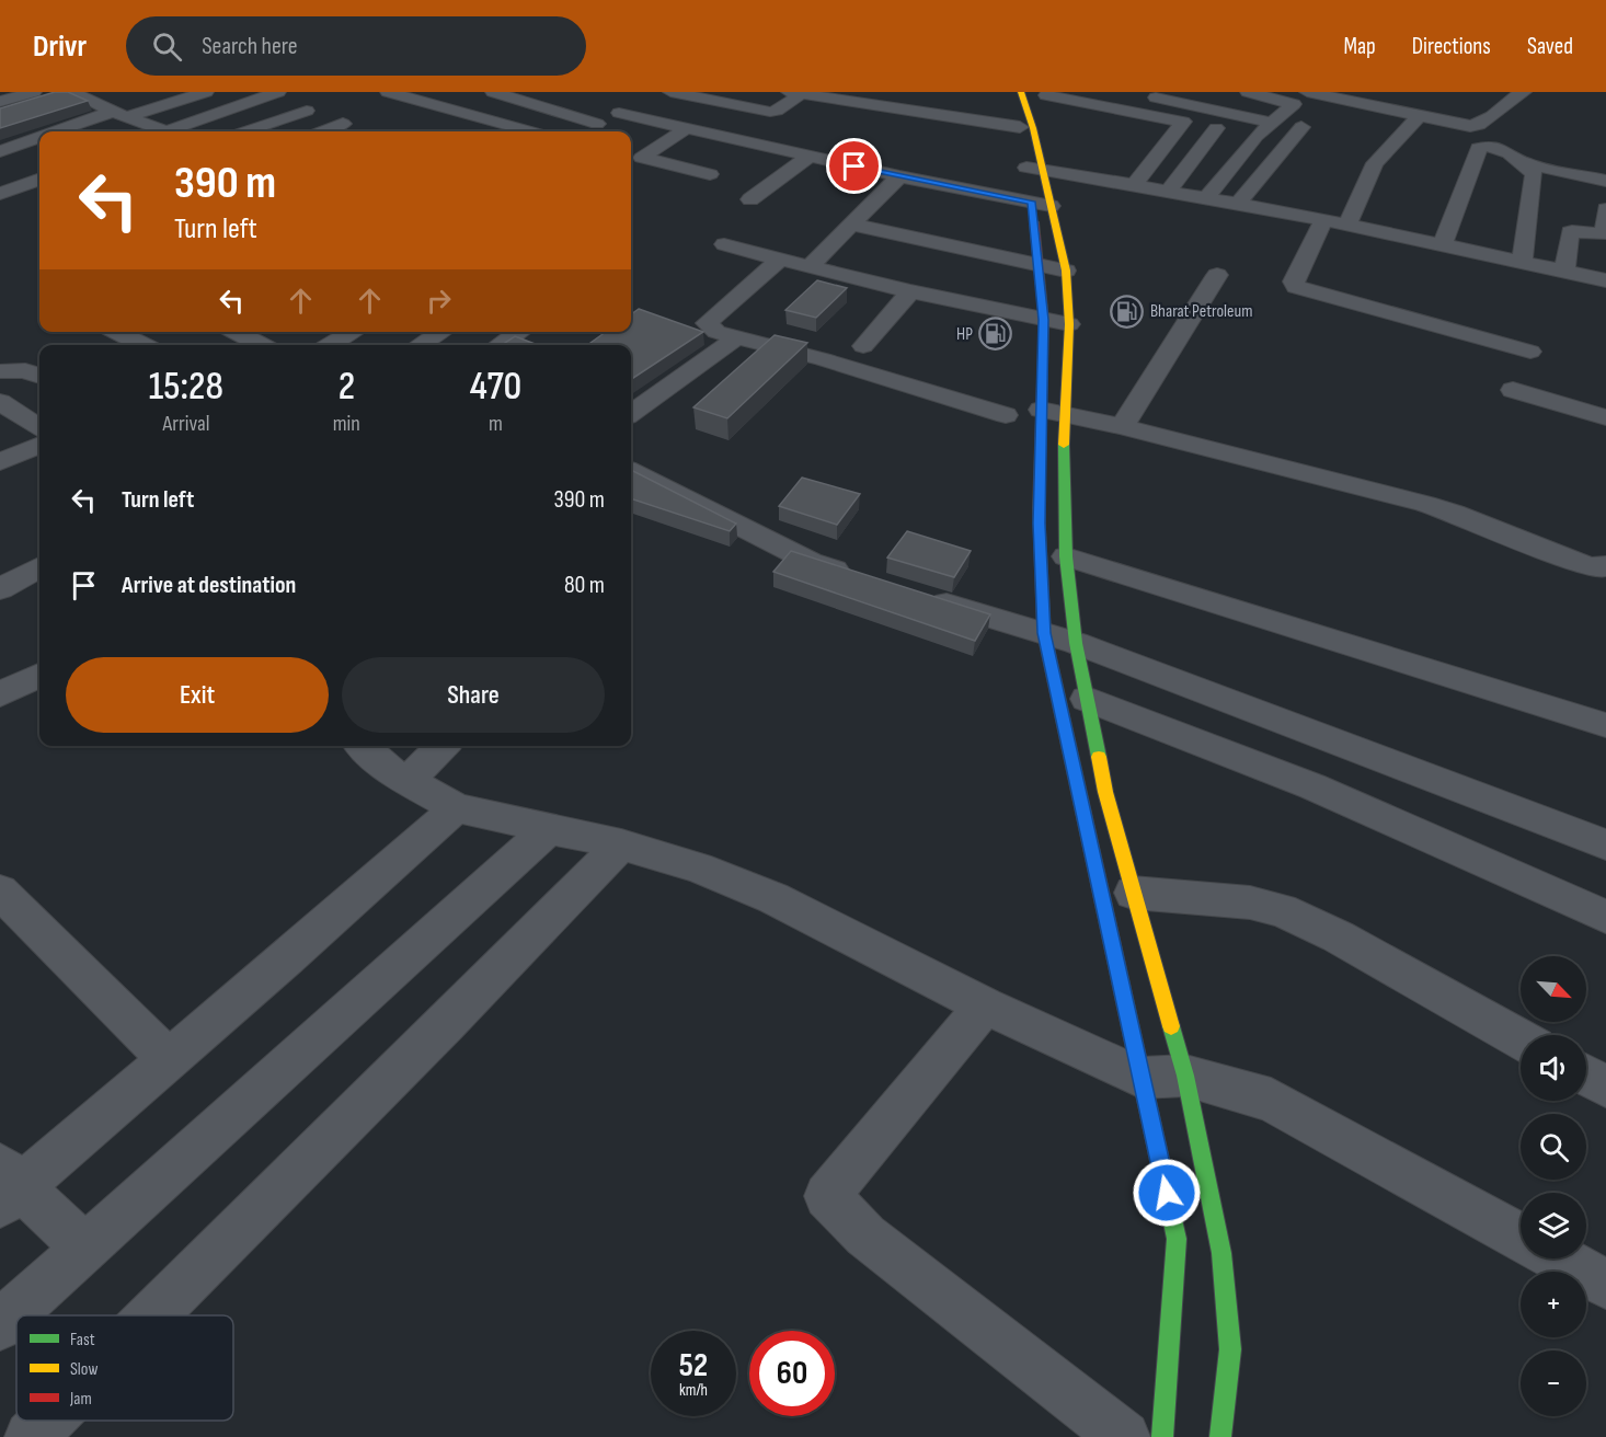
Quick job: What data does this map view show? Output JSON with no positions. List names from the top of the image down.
{
  "places": {
    "fuel station": ["Bharat Petroleum", "HP"]
  },
  "legend": ["Fast", "Slow", "Jam"],
  "north": "bottom right",
  "page": {
    "header": "Drivr",
    "search": "Search here",
    "nav": ["Map", "Directions", "Saved"],
    "turn": ["390 m", "Turn left"],
    "eta": [
      "15:28",
      "Arrival",
      "2",
      "min",
      "470",
      "m"
    ],
    "list": [
      {
        "name": "Turn left",
        "value": "390 m"
      },
      {
        "name": "Arrive at destination",
        "value": "80 m"
      }
    ],
    "buttons": ["Exit", "Share"],
    "map_buttons": ["+", "−"],
    "speed": "52 km/h",
    "limit": "60"
  }
}
